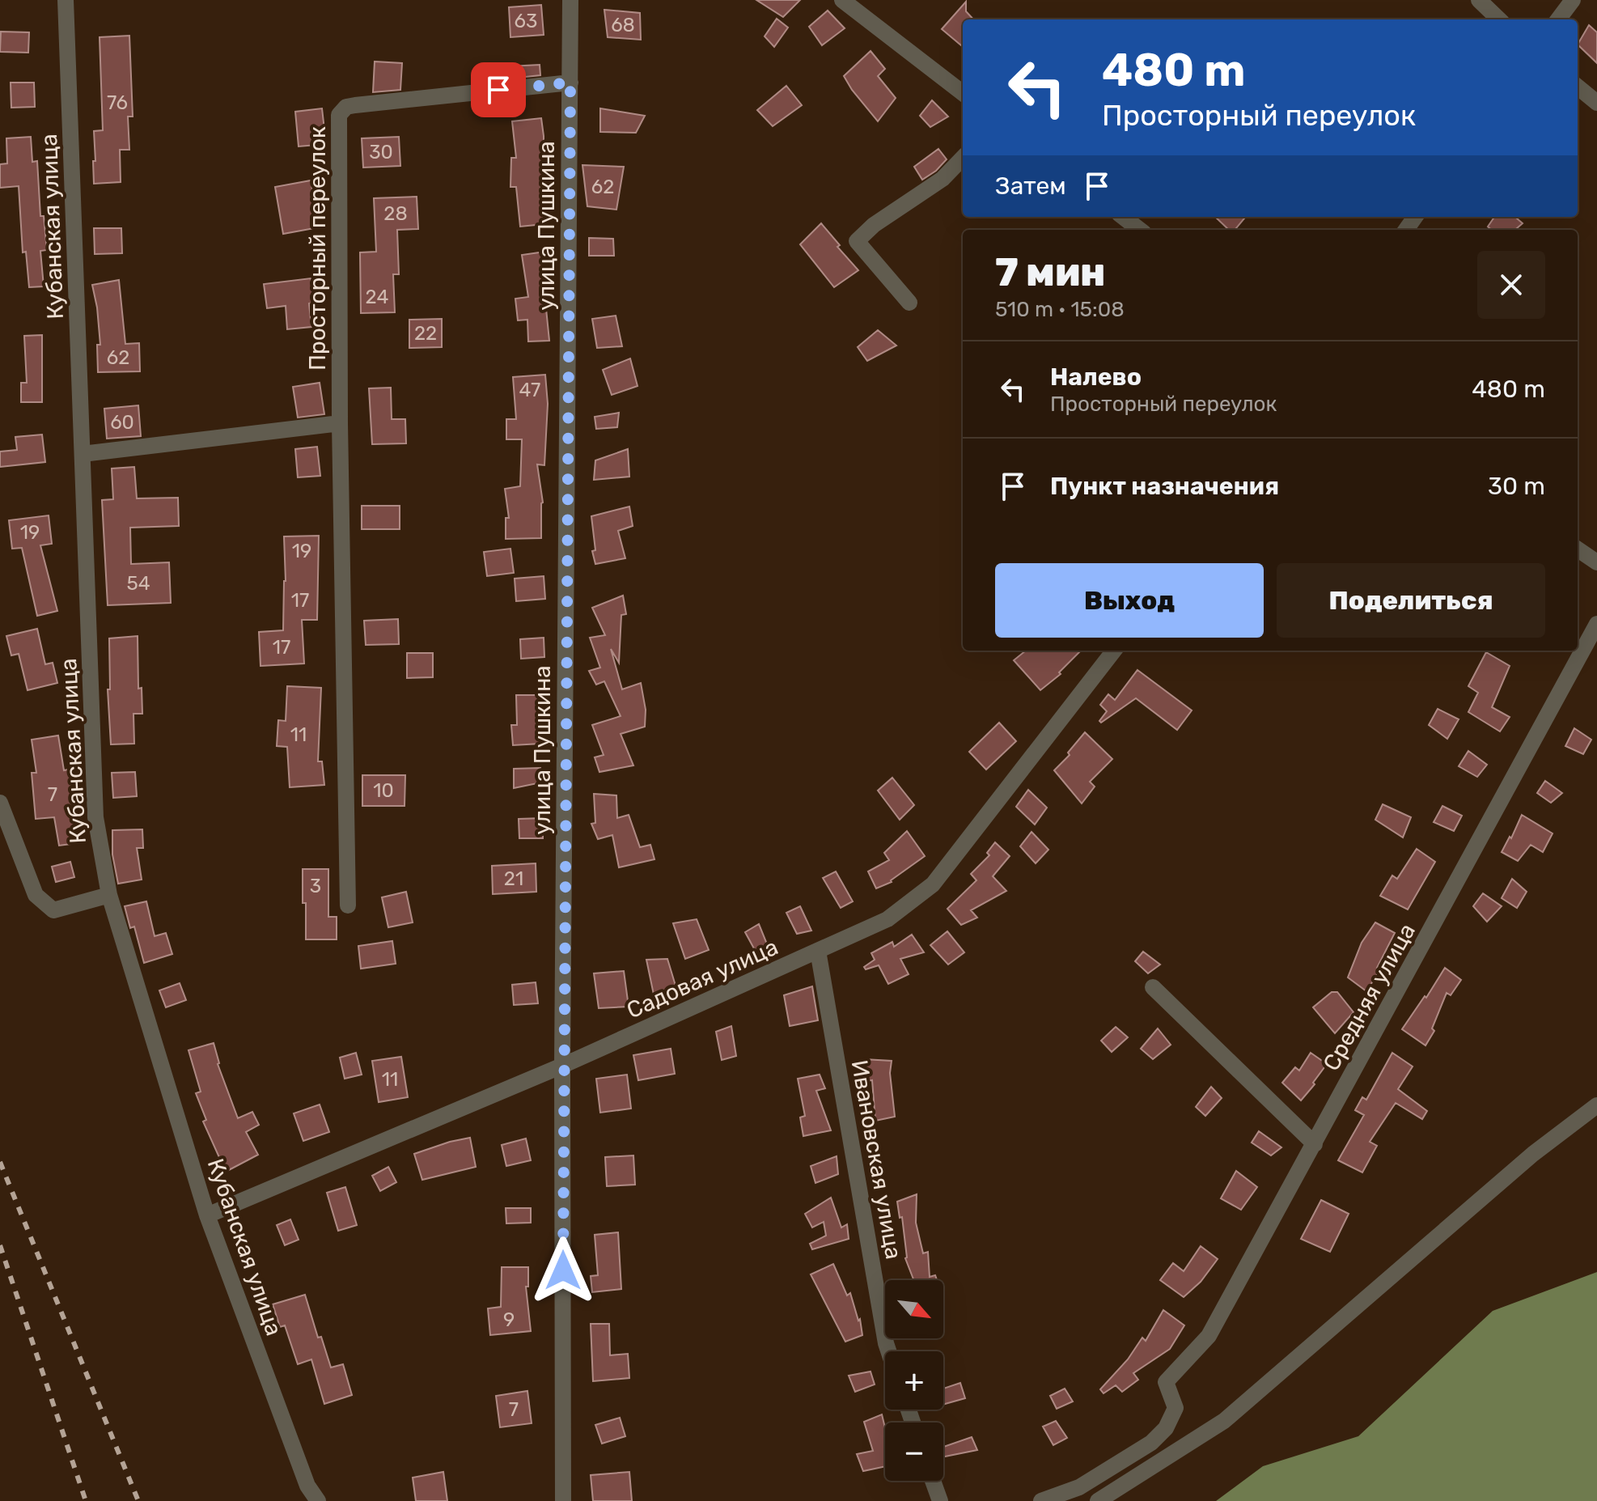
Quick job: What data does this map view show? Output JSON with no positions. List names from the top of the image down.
{
  "streets": {
    "street": [
      "улица Пушкина",
      "Кубанская улица",
      "Просторный переулок",
      "Садовая улица",
      "Средняя улица",
      "Ивановская улица"
    ]
  },
  "crossings": [
    ["улица Пушкина", "Просторный переулок"],
    ["улица Пушкина", "Садовая улица"],
    ["Кубанская улица", "Садовая улица"],
    ["Садовая улица", "Ивановская улица"]
  ],
  "house_numbers": [
    "63",
    "68",
    "76",
    "30",
    "62",
    "28",
    "24",
    "22",
    "62",
    "47",
    "60",
    "19",
    "19",
    "54",
    "17",
    "17",
    "11",
    "10",
    "7",
    "21",
    "3",
    "11",
    "9",
    "7"
  ],
  "north": "bottom right",
  "page": {
    "turn": ["480 m", "Просторный переулок"],
    "then": "Затем",
    "heading": ["7 мин", "510 m · 15:08"],
    "list": [
      {
        "name": "Налево",
        "note": "Просторный переулок",
        "value": "480 m"
      },
      {
        "name": "Пункт назначения",
        "value": "30 m"
      }
    ],
    "buttons": ["Выход", "Поделиться"],
    "map_buttons": ["+", "−"]
  }
}
